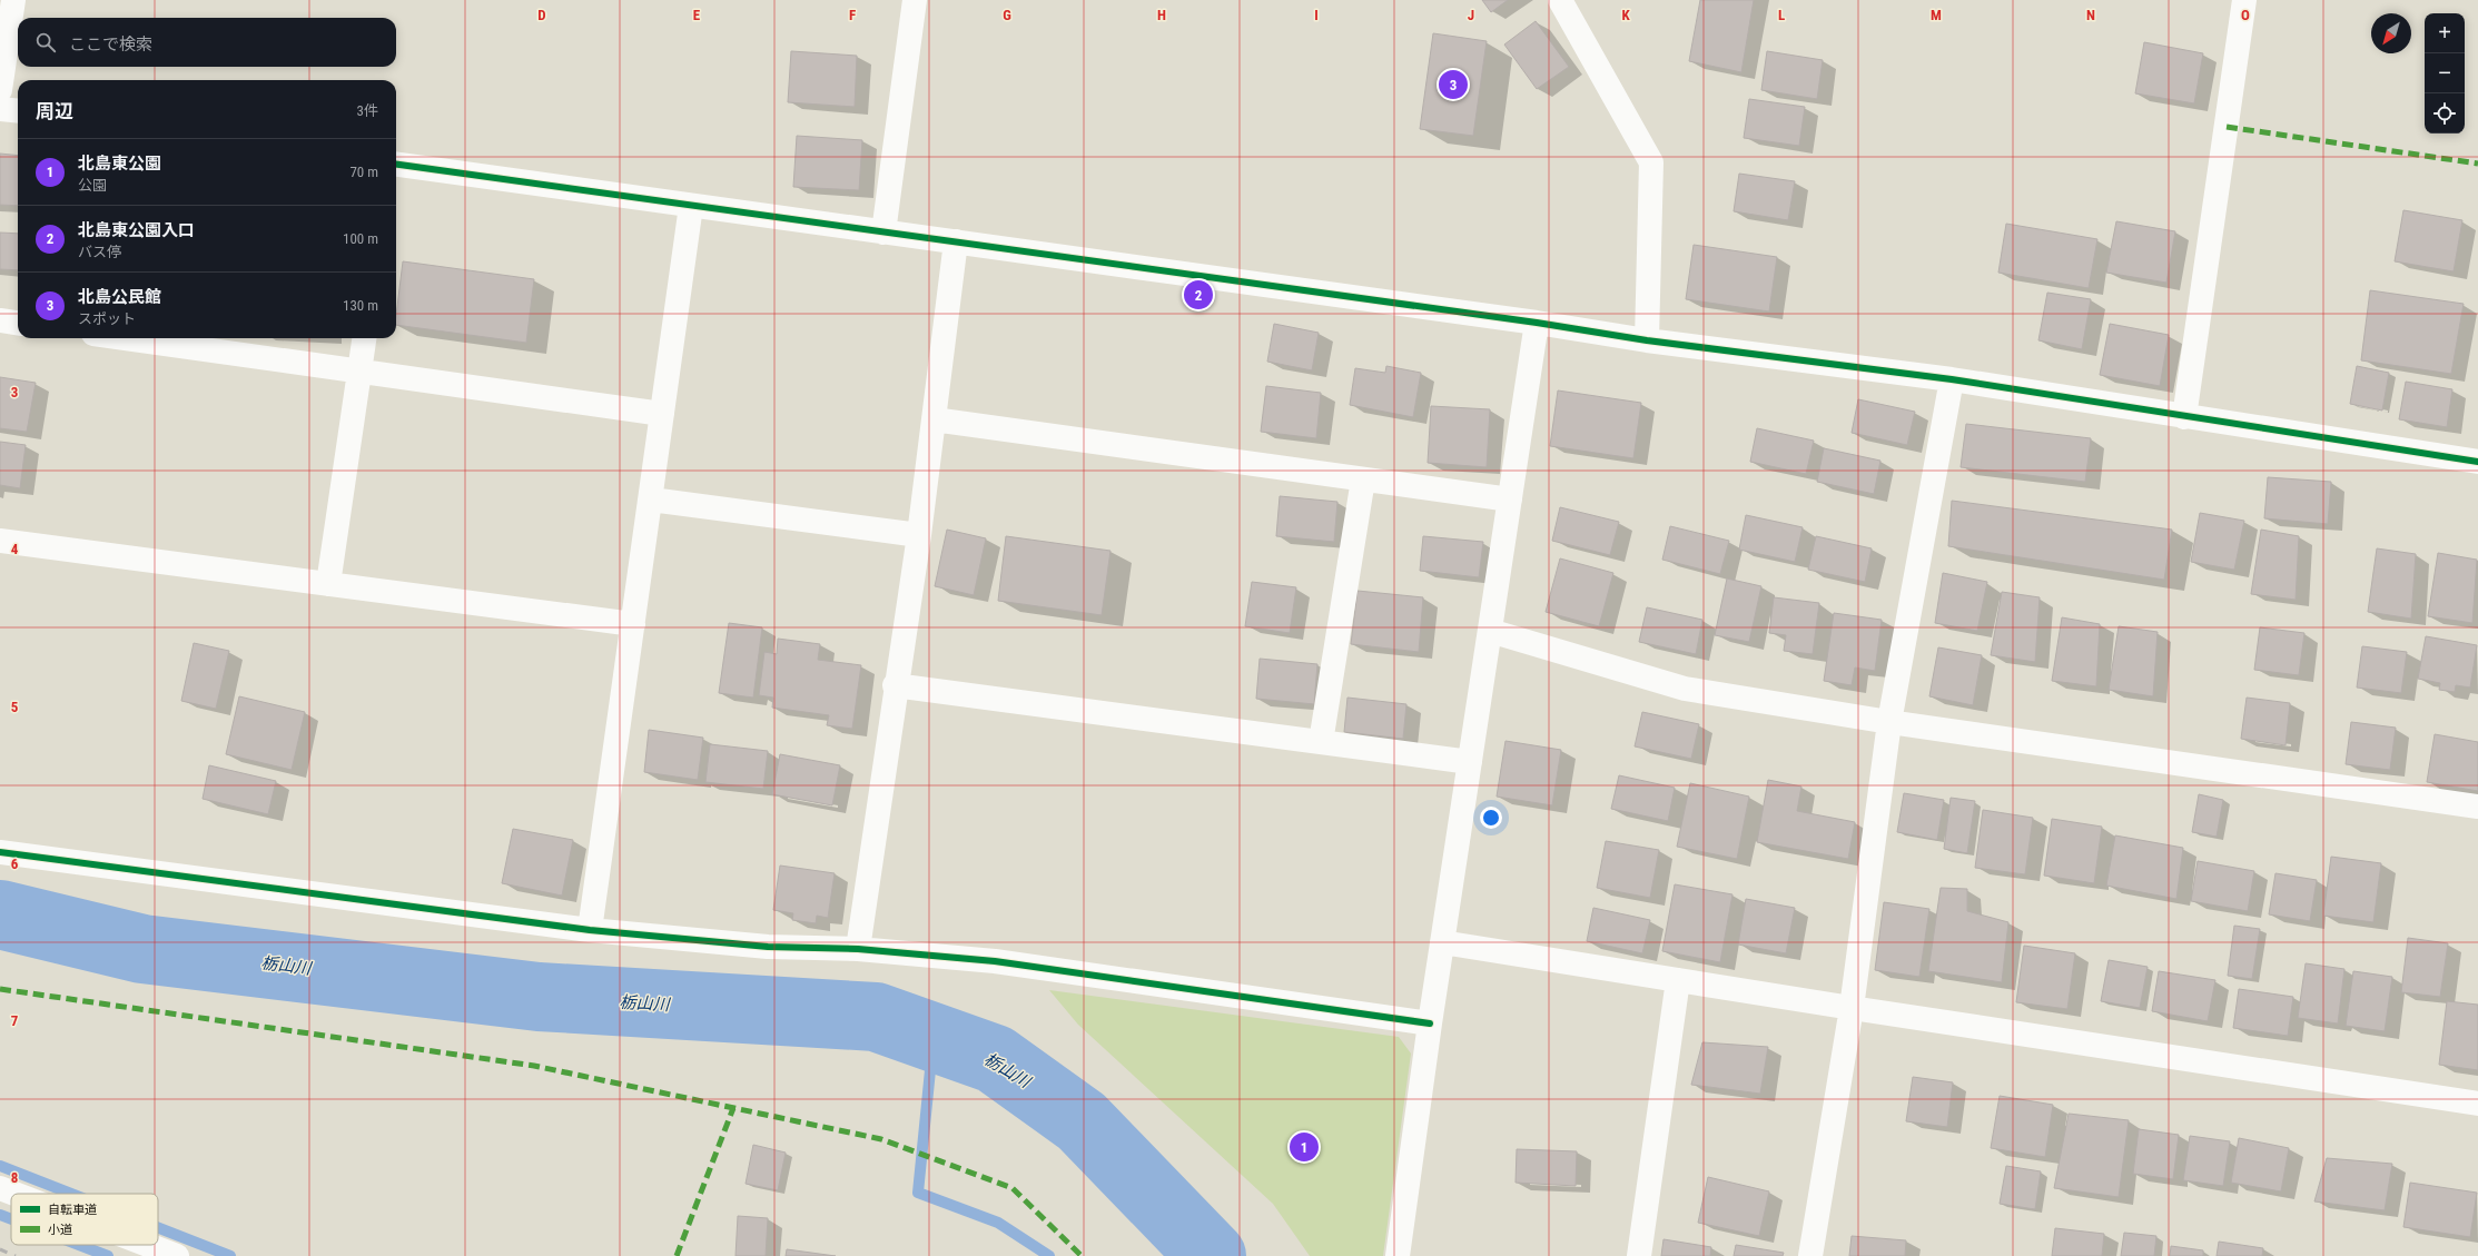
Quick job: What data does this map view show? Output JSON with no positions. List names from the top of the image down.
{
  "water": ["栃山川"],
  "legend": ["自転車道", "小道"],
  "north": "bottom left",
  "page": {
    "map_buttons": ["+", "−"],
    "search": "ここで検索",
    "pins": ["3", "2", "1"],
    "heading": ["周辺", "3件"],
    "list": [
      {
        "mark": "1",
        "name": "北島東公園",
        "note": "公園",
        "value": "70 m"
      },
      {
        "mark": "2",
        "name": "北島東公園入口",
        "note": "バス停",
        "value": "100 m"
      },
      {
        "mark": "3",
        "name": "北島公民館",
        "note": "スポット",
        "value": "130 m"
      }
    ]
  },
  "grid": {
    "columns": [
      "D",
      "E",
      "F",
      "G",
      "H",
      "I",
      "J",
      "K",
      "L",
      "M",
      "N",
      "O"
    ],
    "rows": [
      "3",
      "4",
      "5",
      "6",
      "7",
      "8"
    ]
  }
}
